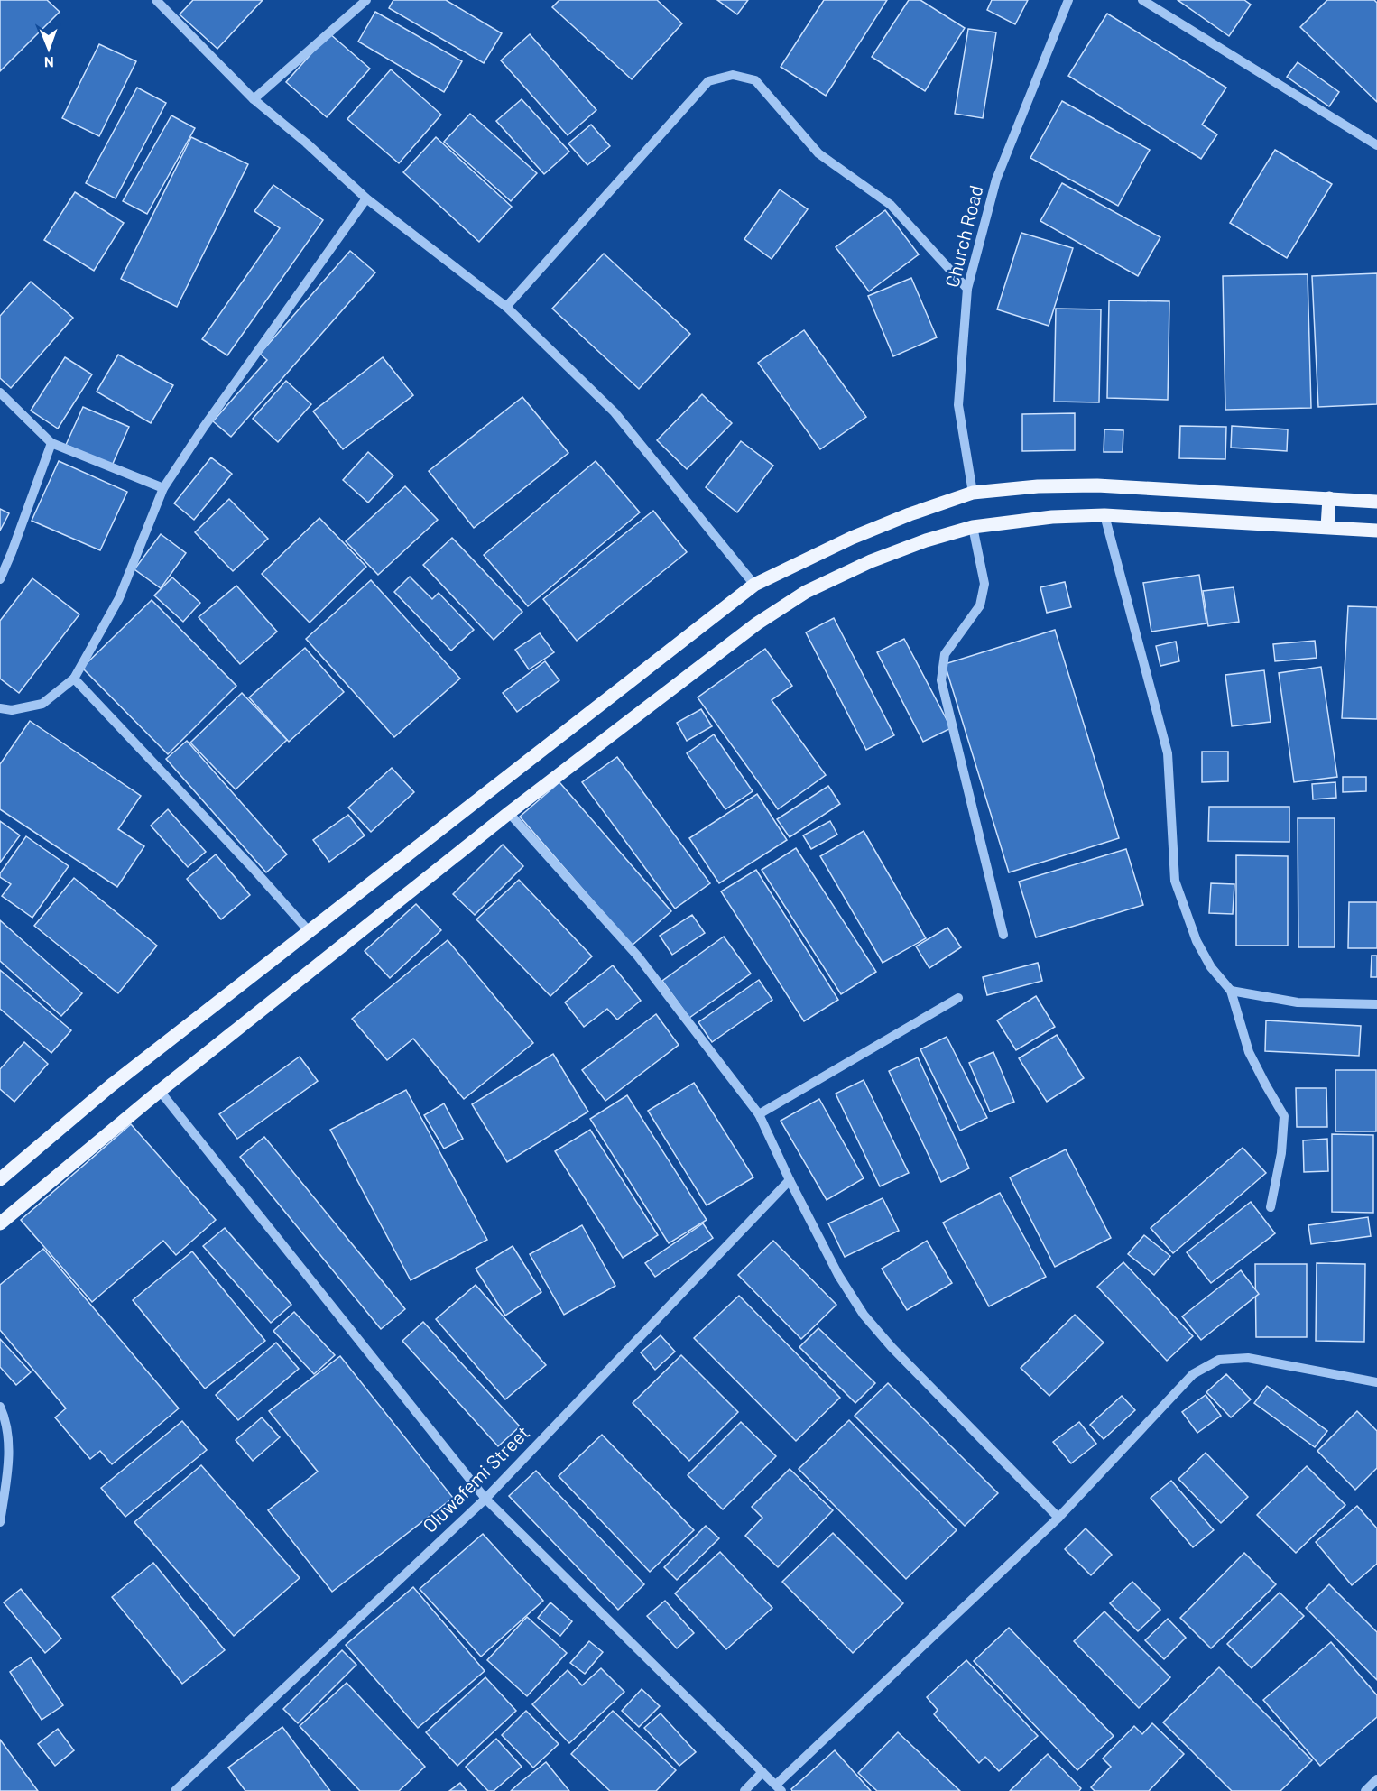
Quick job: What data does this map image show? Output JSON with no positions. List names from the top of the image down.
{
  "streets": {
    "street": ["Church Road", "Oluwafemi Street"]
  },
  "north": "bottom"
}
